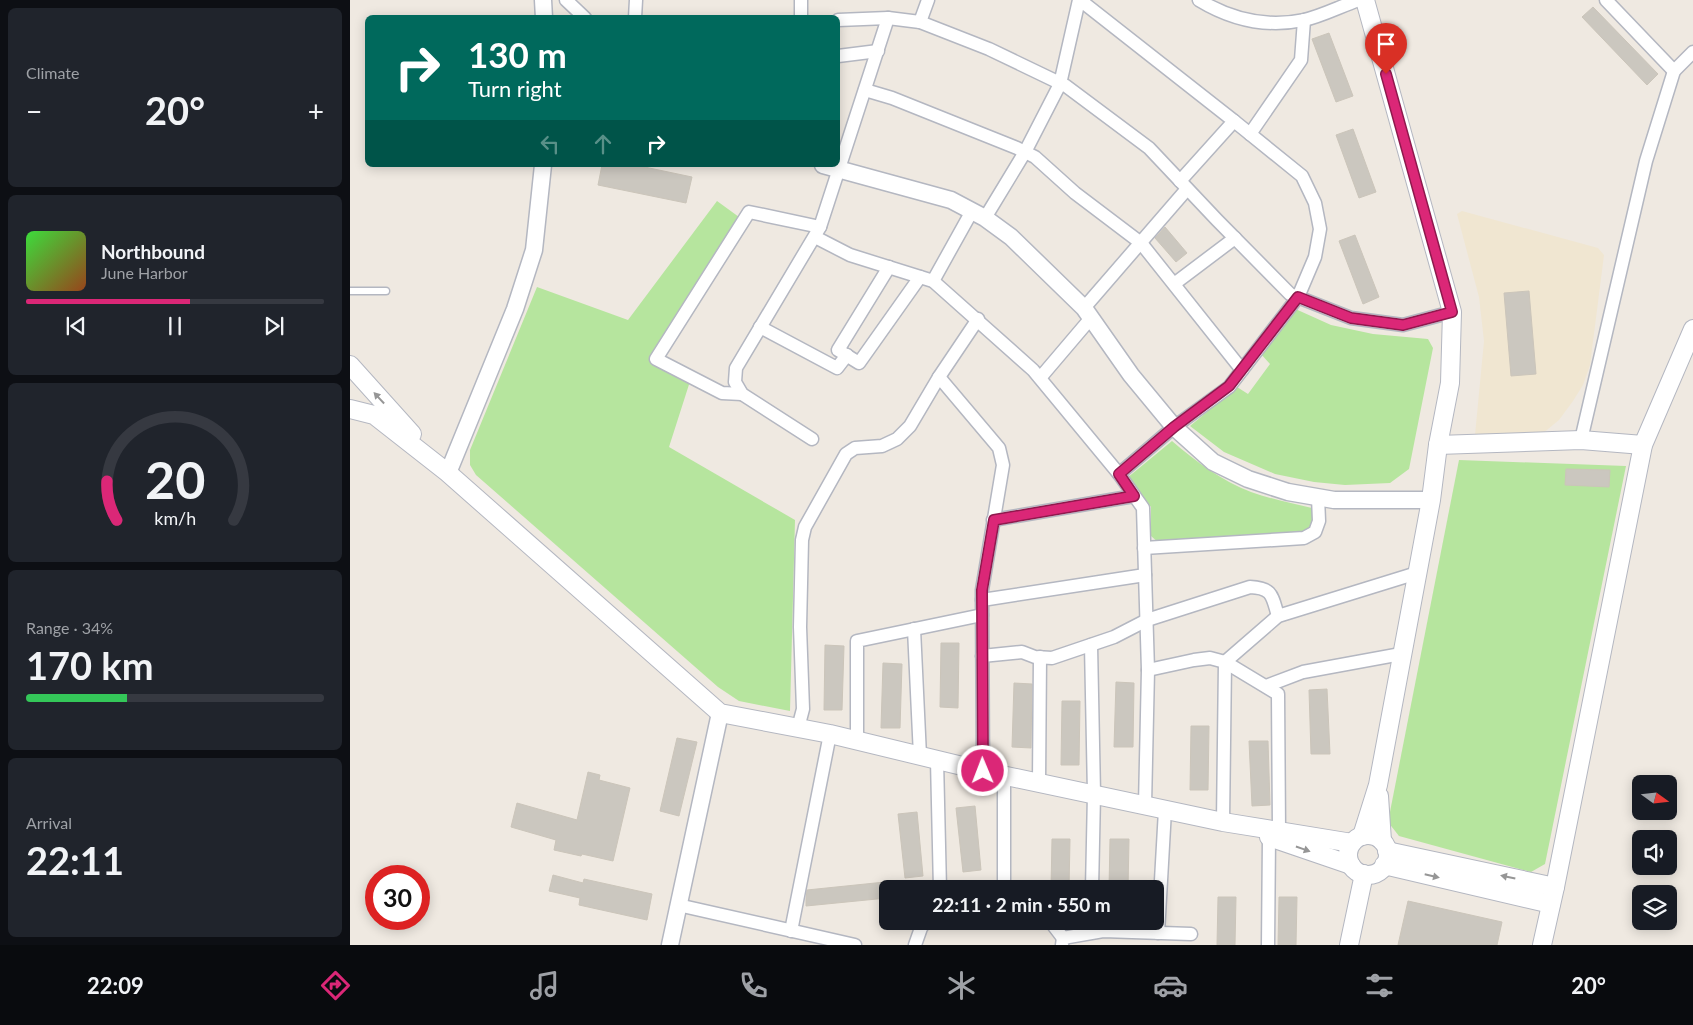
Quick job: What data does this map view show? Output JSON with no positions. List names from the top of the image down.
{
  "north": "right",
  "page": {
    "tile": [
      "Climate",
      ["Range · 34%", "170 km"],
      ["Arrival", "22:11"]
    ],
    "turn": ["130 m", "Turn right"],
    "heat": ["−", "20°", "+"],
    "song": ["Northbound", "June Harbor"],
    "limit": "30",
    "trip": "22:11 · 2 min · 550 m",
    "tabs": ["22:09", "20°"],
    "gauge": ["20", "km/h"]
  }
}
